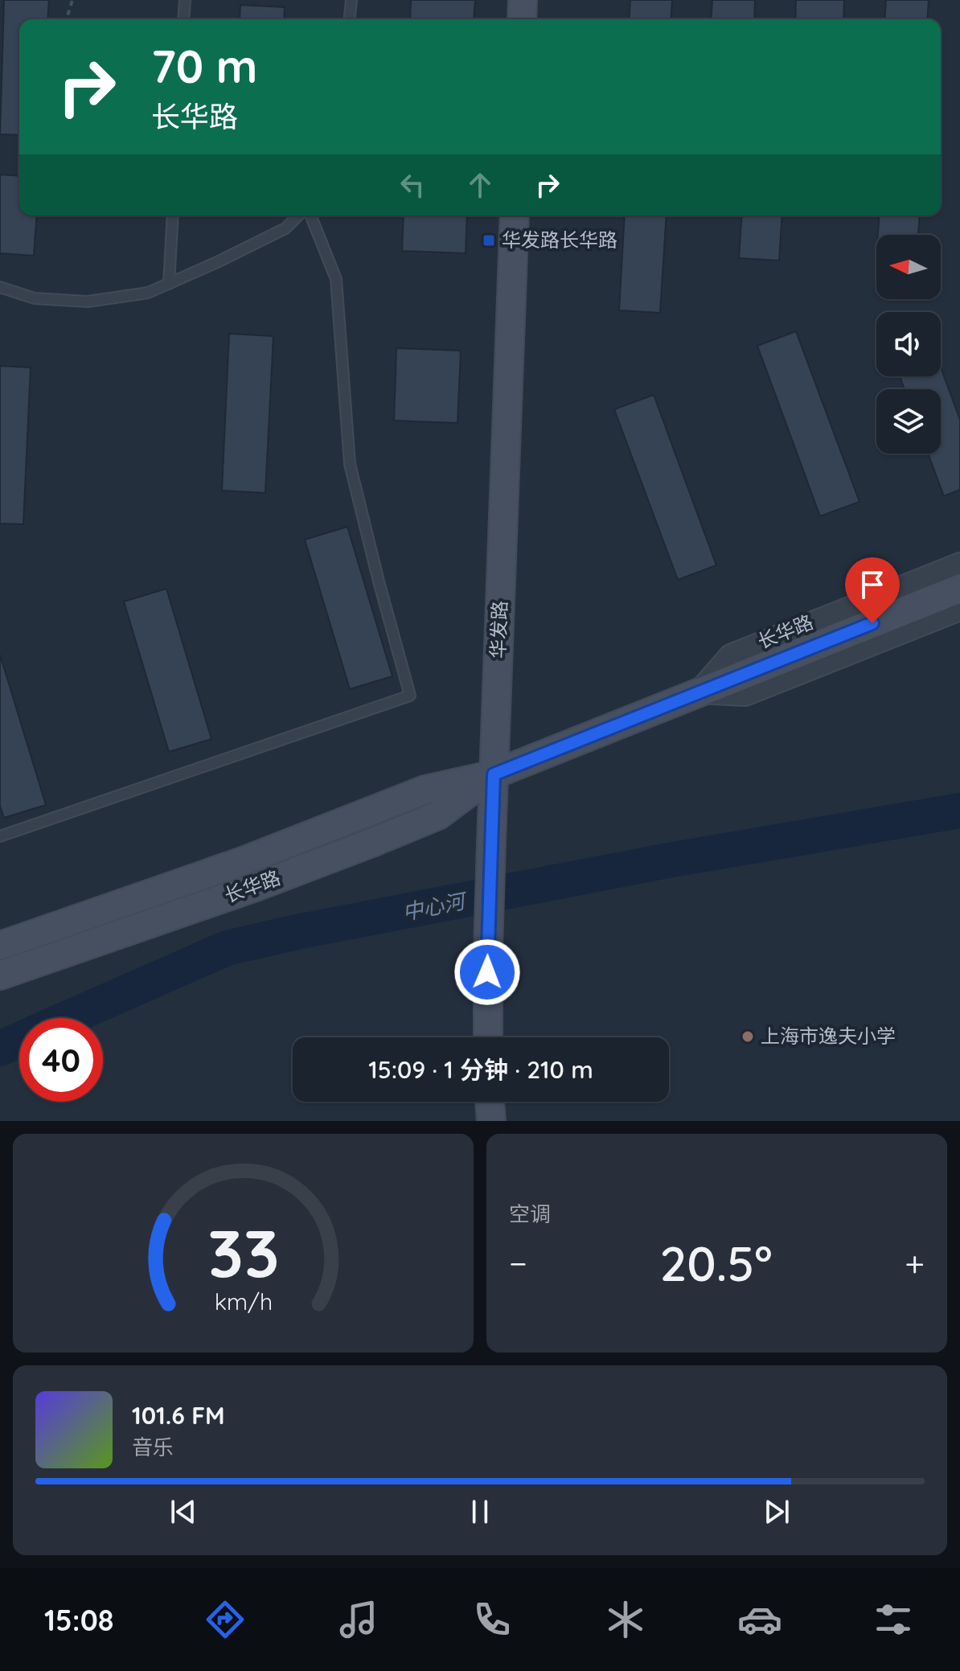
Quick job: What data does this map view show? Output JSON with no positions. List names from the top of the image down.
{
  "streets": {
    "street": ["华发路", "长华路"]
  },
  "crossings": [
    ["华发路", "长华路"]
  ],
  "water": ["中心河"],
  "places": {
    "transit": ["华发路长华路"],
    "other": ["上海市逸夫小学"]
  },
  "north": "left",
  "page": {
    "turn": ["70 m", "长华路"],
    "limit": "40",
    "trip": "15:09 · 1 分钟 · 210 m",
    "tile": "空调",
    "heat": ["−", "20.5°", "+"],
    "song": ["101.6 FM", "音乐"],
    "tabs": "15:08",
    "gauge": ["33", "km/h"]
  }
}
